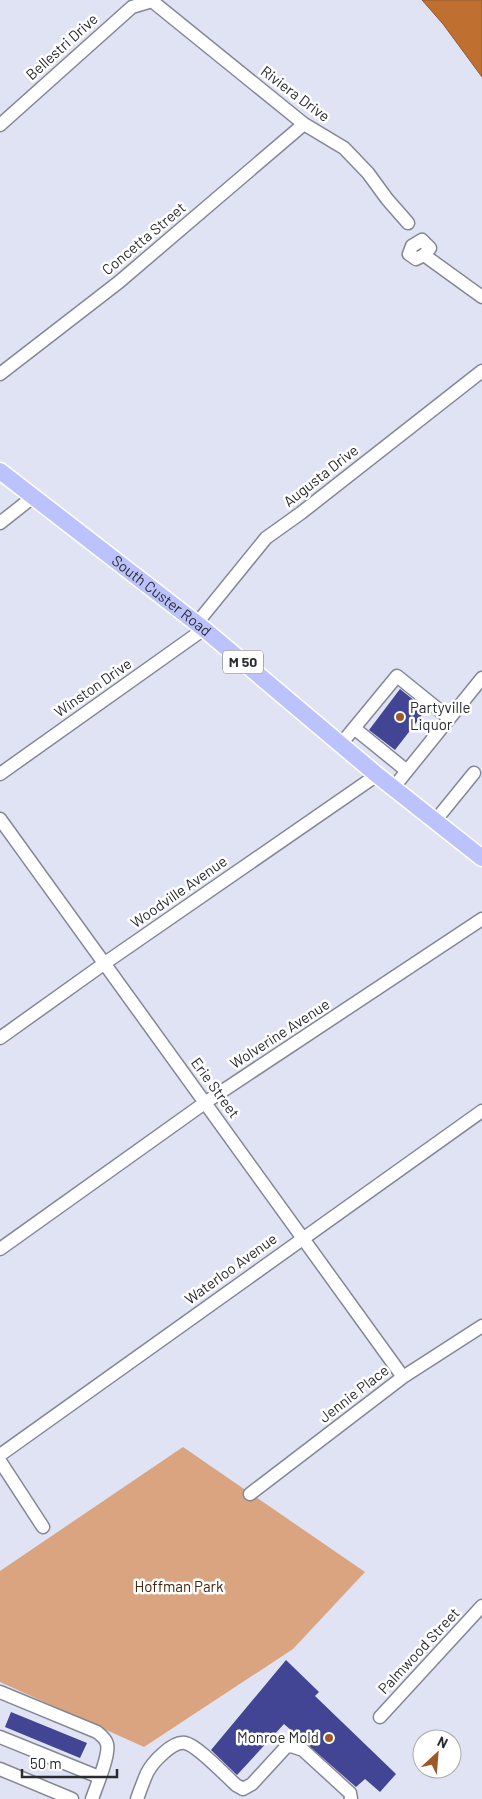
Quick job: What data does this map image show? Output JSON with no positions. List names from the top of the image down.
{
  "streets": {
    "main road": ["South Custer Road", "M 50"],
    "street": [
      "Bellestri Drive",
      "Riviera Drive",
      "Concetta Street",
      "Augusta Drive",
      "Winston Drive",
      "Woodville Avenue",
      "Wolverine Avenue",
      "Erie Street",
      "Waterloo Avenue",
      "Jennie Place",
      "Palmwood Street"
    ]
  },
  "crossings": [
    ["Bellestri Drive", "Riviera Drive"],
    ["Riviera Drive", "Concetta Street"],
    ["Augusta Drive", "South Custer Road"],
    ["Augusta Drive", "Winston Drive"],
    ["South Custer Road", "Winston Drive"],
    ["South Custer Road", "Woodville Avenue"],
    ["Woodville Avenue", "Erie Street"],
    ["Wolverine Avenue", "Erie Street"],
    ["Erie Street", "Waterloo Avenue"],
    ["Erie Street", "Jennie Place"]
  ],
  "parks": ["Hoffman Park"],
  "places": ["Partyville Liquor", "Monroe Mold"],
  "scale_bar": "50 m",
  "north": "top right"
}
